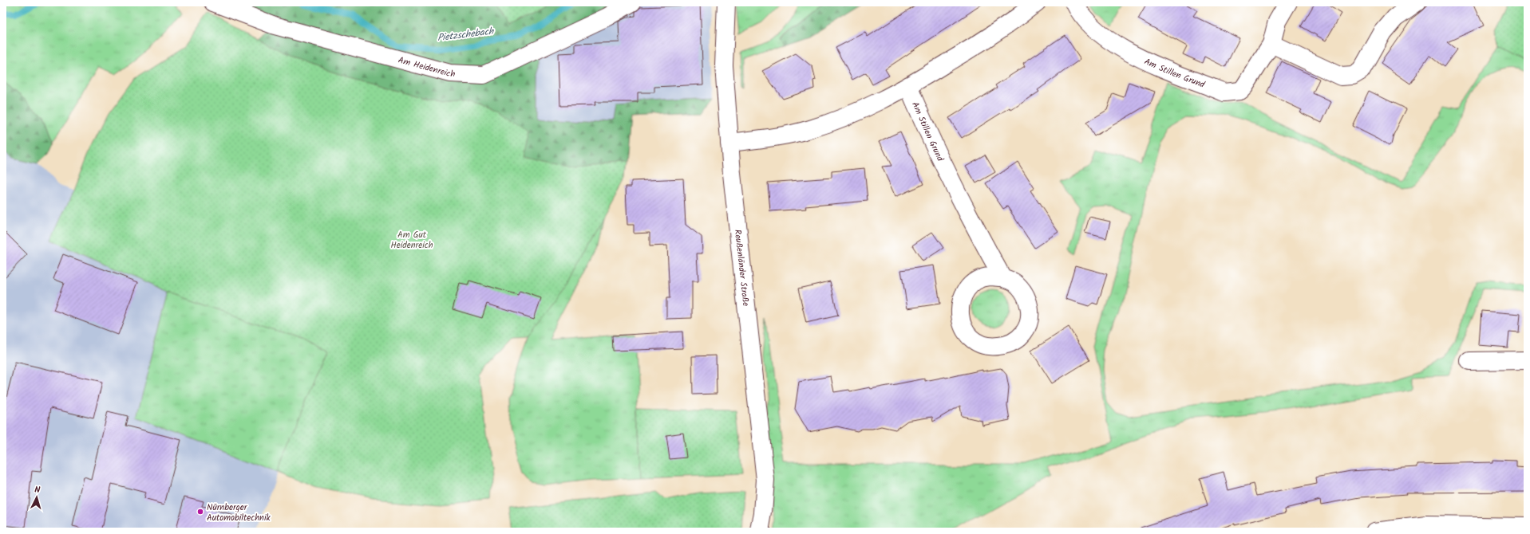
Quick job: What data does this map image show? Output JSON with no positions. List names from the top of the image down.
{
  "streets": {
    "street": ["Am Heidenreich", "Am Stillen Grund", "Reußenländer Straße"]
  },
  "water": ["Pietzschebach"],
  "parks": ["Am Gut Heidenreich"],
  "places": ["Nürnberger Automobiltechnik"],
  "north": "top"
}
